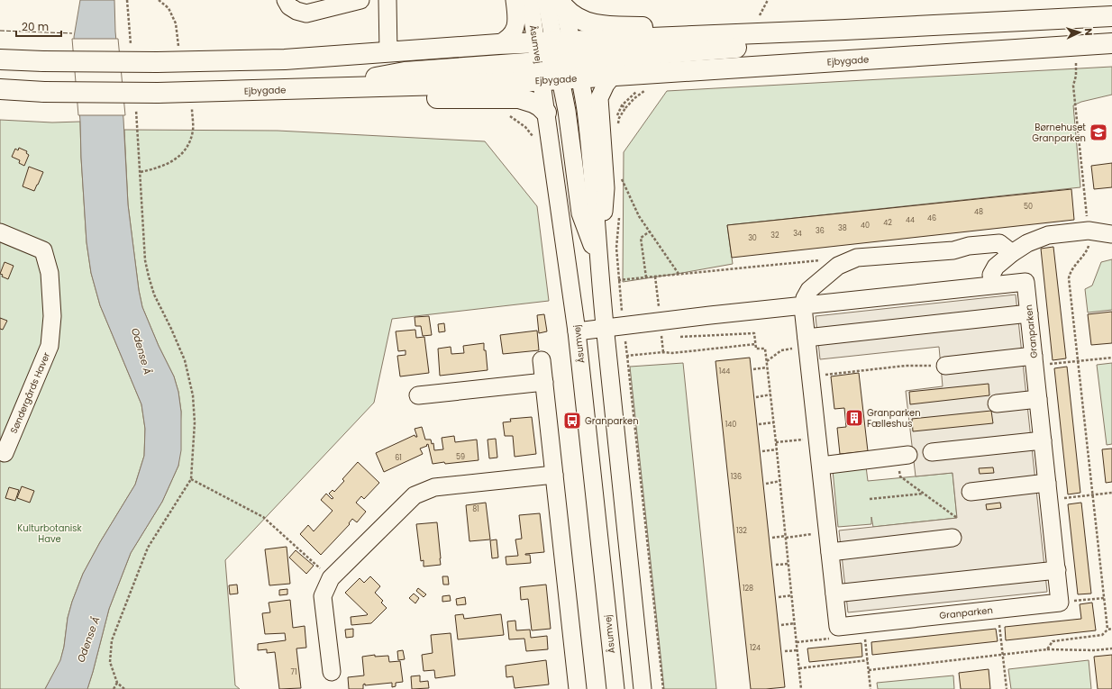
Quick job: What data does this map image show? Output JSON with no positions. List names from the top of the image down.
{
  "streets": {
    "main road": ["Ejbygade"],
    "street": ["Åsumvej", "Granparken", "Søndergårds Haver"]
  },
  "crossings": [
    ["Åsumvej", "Ejbygade"],
    ["Åsumvej", "Granparken"]
  ],
  "water": ["Odense Å"],
  "parks": ["Kulturbotanisk Have"],
  "places": {
    "school or university": ["Børnehuset Granparken"],
    "building": ["Granparken Fælleshus"],
    "bus stop": ["Granparken"]
  },
  "house_numbers": [
    "50",
    "48",
    "46",
    "44",
    "42",
    "40",
    "38",
    "36",
    "34",
    "32",
    "30",
    "144",
    "140",
    "59",
    "61",
    "136",
    "81",
    "132",
    "128",
    "124",
    "71"
  ],
  "scale_bar": "20 m",
  "north": "right"
}
